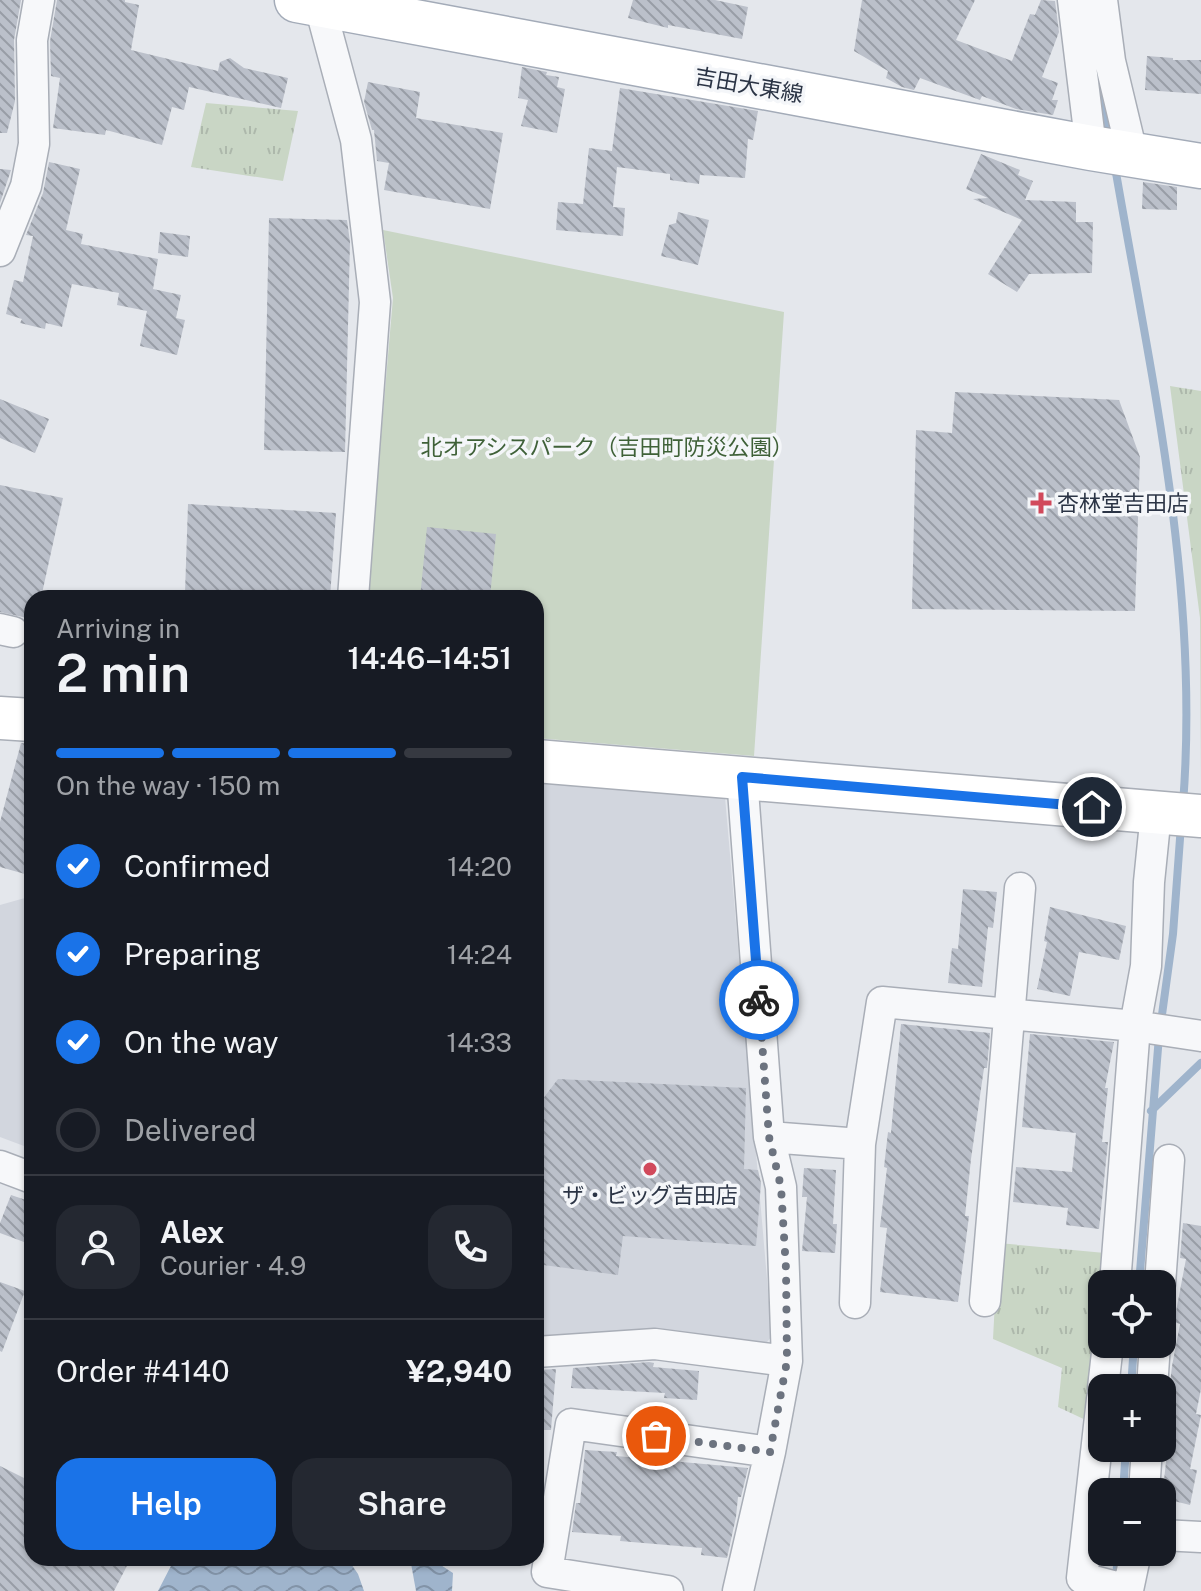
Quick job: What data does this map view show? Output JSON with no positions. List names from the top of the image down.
{
  "streets": {
    "main road": ["吉田大東線"]
  },
  "parks": ["北オアシスパーク（吉田町防災公園）"],
  "places": {
    "health": ["杏林堂吉田店"],
    "other": ["ザ・ビッグ吉田店"]
  },
  "page": {
    "heading": ["2 min", "Arriving in", "14:46–14:51"],
    "panel": [
      "Alex",
      "Courier · 4.9",
      "Order #4140",
      "¥2,940"
    ],
    "bar": "On the way · 150 m",
    "list": [
      ["Confirmed", "14:20"],
      ["Preparing", "14:24"],
      ["On the way", "14:33"],
      "Delivered"
    ],
    "map_buttons": ["+", "−"],
    "buttons": ["Help", "Share"]
  }
}
